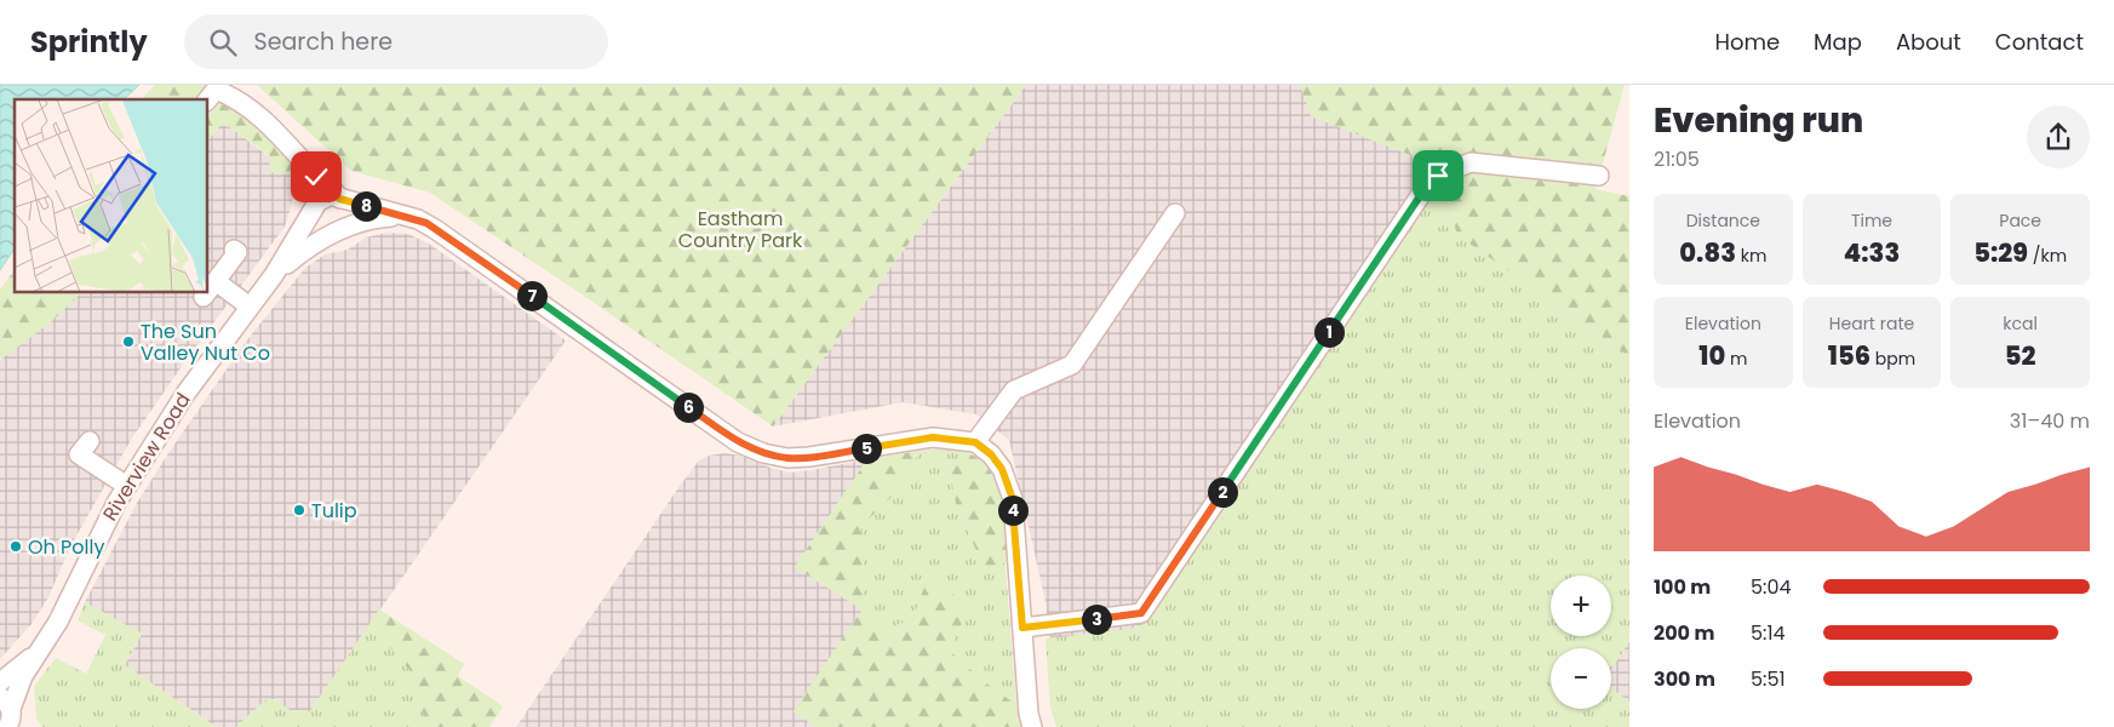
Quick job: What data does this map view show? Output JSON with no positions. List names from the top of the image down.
{
  "streets": {
    "street": ["Riverview Road"]
  },
  "parks": ["Eastham Country Park"],
  "places": ["The Sun Valley Nut Co", "Tulip", "Oh Polly"],
  "page": {
    "header": "Sprintly",
    "search": "Search here",
    "nav": [
      "Home",
      "Map",
      "About",
      "Contact"
    ],
    "heading": ["Evening run", "21:05"],
    "stats": [
      ["Distance", "0.83 km"],
      ["Time", "4:33"],
      ["Pace", "5:29 /km"],
      ["Elevation", "10 m"],
      ["Heart rate", "156 bpm"],
      ["kcal", "52"]
    ],
    "pins": [
      "8",
      "7",
      "1",
      "6",
      "5",
      "2",
      "4",
      "3"
    ],
    "chart": ["Elevation", "31–40 m"],
    "list": [
      {
        "name": "100 m",
        "note": "5:04"
      },
      {
        "name": "200 m",
        "note": "5:14"
      },
      {
        "name": "300 m",
        "note": "5:51"
      }
    ],
    "map_buttons": ["+", "−"]
  }
}
